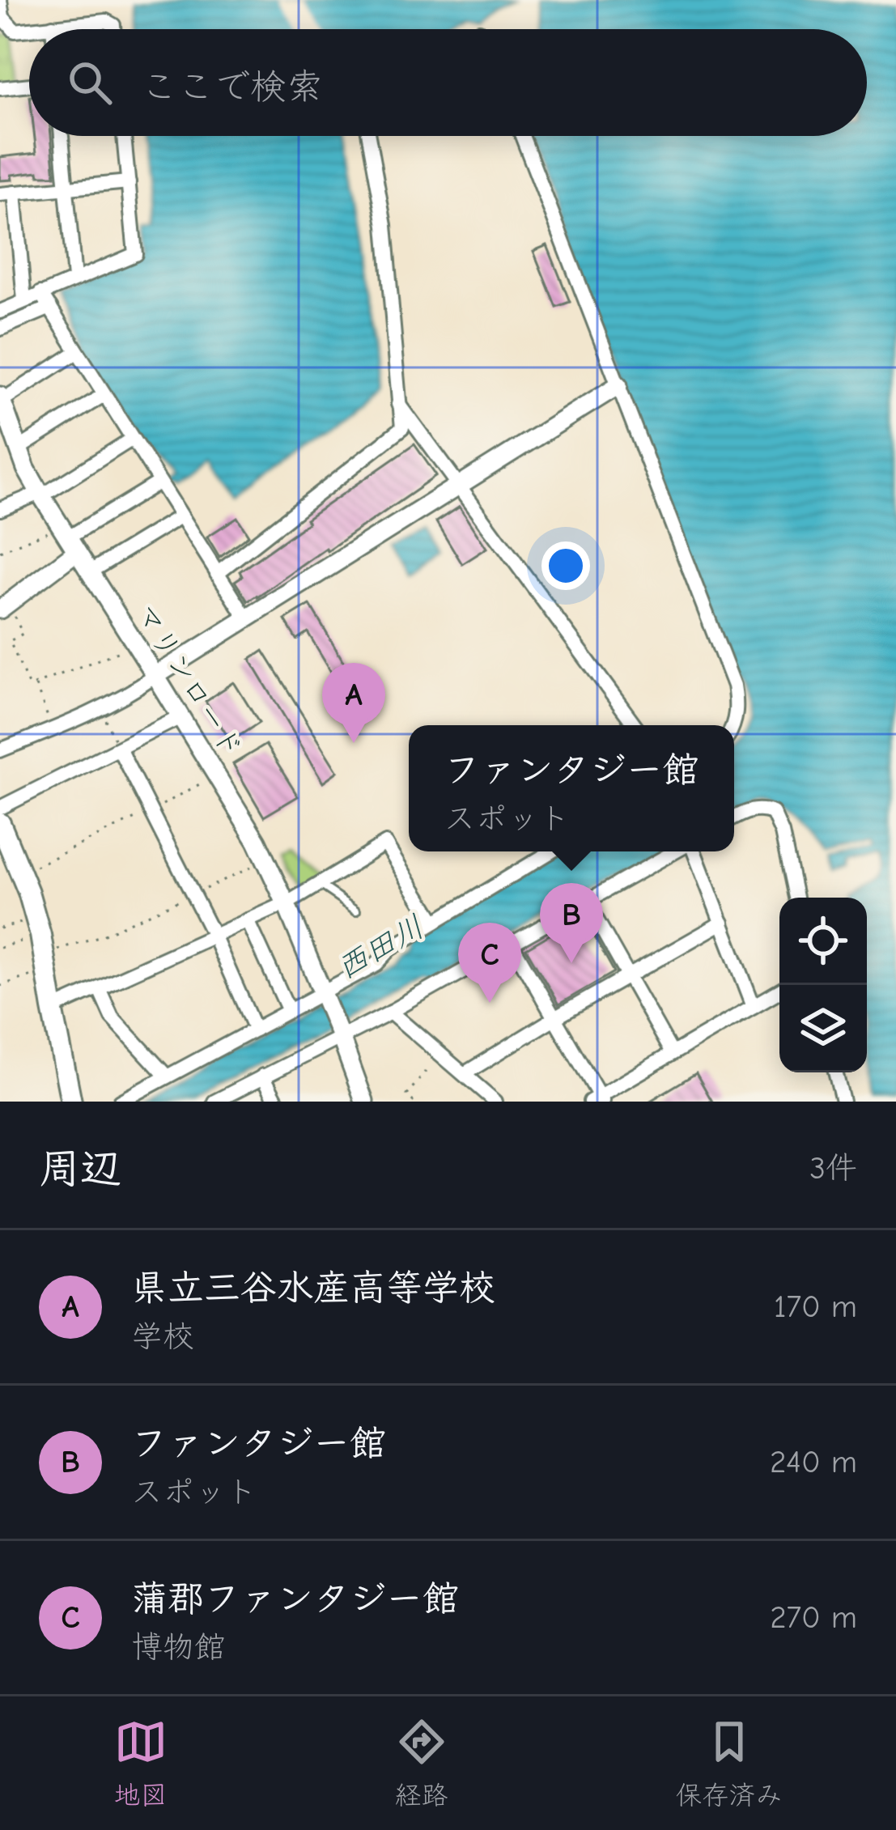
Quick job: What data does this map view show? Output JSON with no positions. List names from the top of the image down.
{
  "streets": {
    "street": ["マリンロード"]
  },
  "water": ["西田川"],
  "page": {
    "search": "ここで検索",
    "pins": ["A", "B", "C"],
    "popup": ["ファンタジー館", "スポット"],
    "heading": ["周辺", "3件"],
    "list": [
      {
        "mark": "A",
        "name": "県立三谷水産高等学校",
        "note": "学校",
        "value": "170 m"
      },
      {
        "mark": "B",
        "name": "ファンタジー館",
        "note": "スポット",
        "value": "240 m"
      },
      {
        "mark": "C",
        "name": "蒲郡ファンタジー館",
        "note": "博物館",
        "value": "270 m"
      }
    ],
    "nav": ["地図", "経路", "保存済み"]
  }
}
